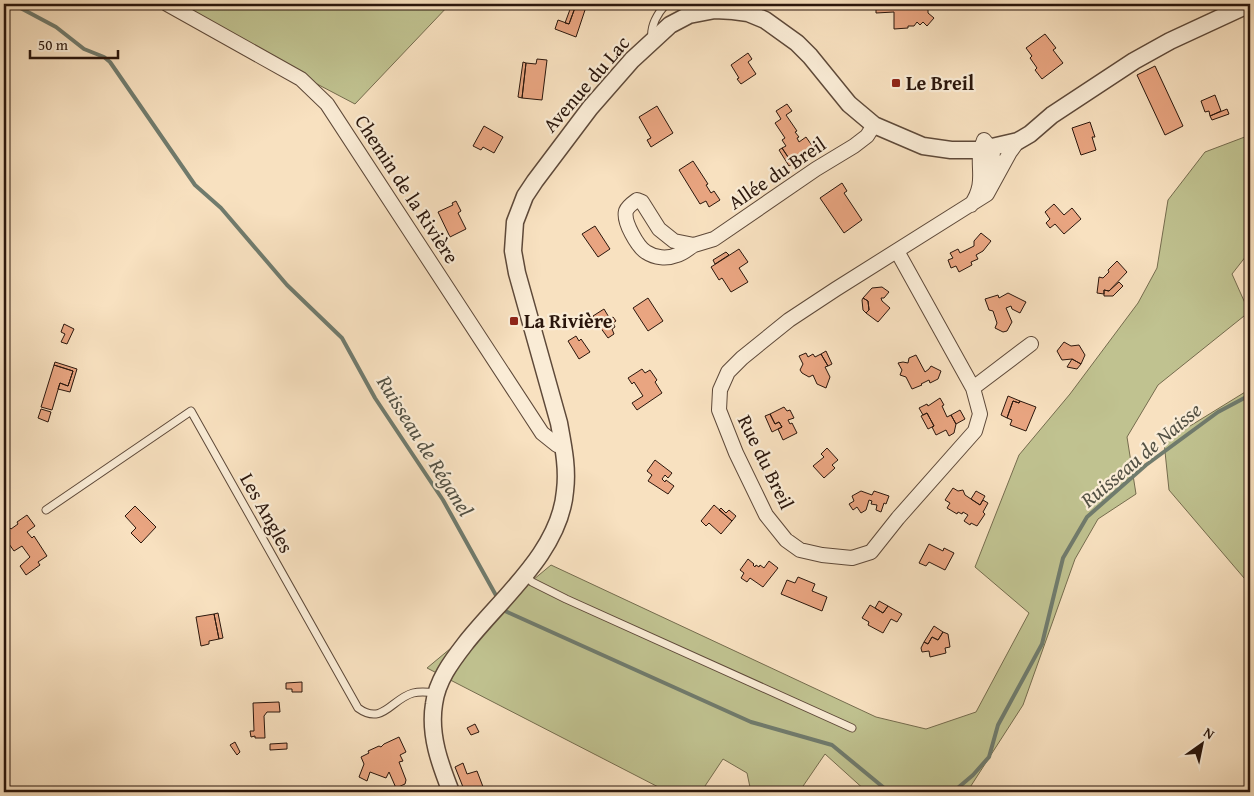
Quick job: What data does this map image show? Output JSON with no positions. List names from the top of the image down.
{
  "streets": {
    "street": [
      "Avenue du Lac",
      "Allée du Breil",
      "Chemin de la Rivière",
      "Rue du Breil"
    ],
    "lane": ["Les Angles"]
  },
  "crossings": [
    ["Avenue du Lac", "Allée du Breil"],
    ["Avenue du Lac", "Chemin de la Rivière"],
    ["Avenue du Lac", "Rue du Breil"],
    ["Avenue du Lac", "Les Angles"]
  ],
  "water": ["Ruisseau de Réganel", "Ruisseau de Naisse"],
  "places": {
    "transit": ["Le Breil", "La Rivière"]
  },
  "scale_bar": "50 m",
  "north": "top right"
}
